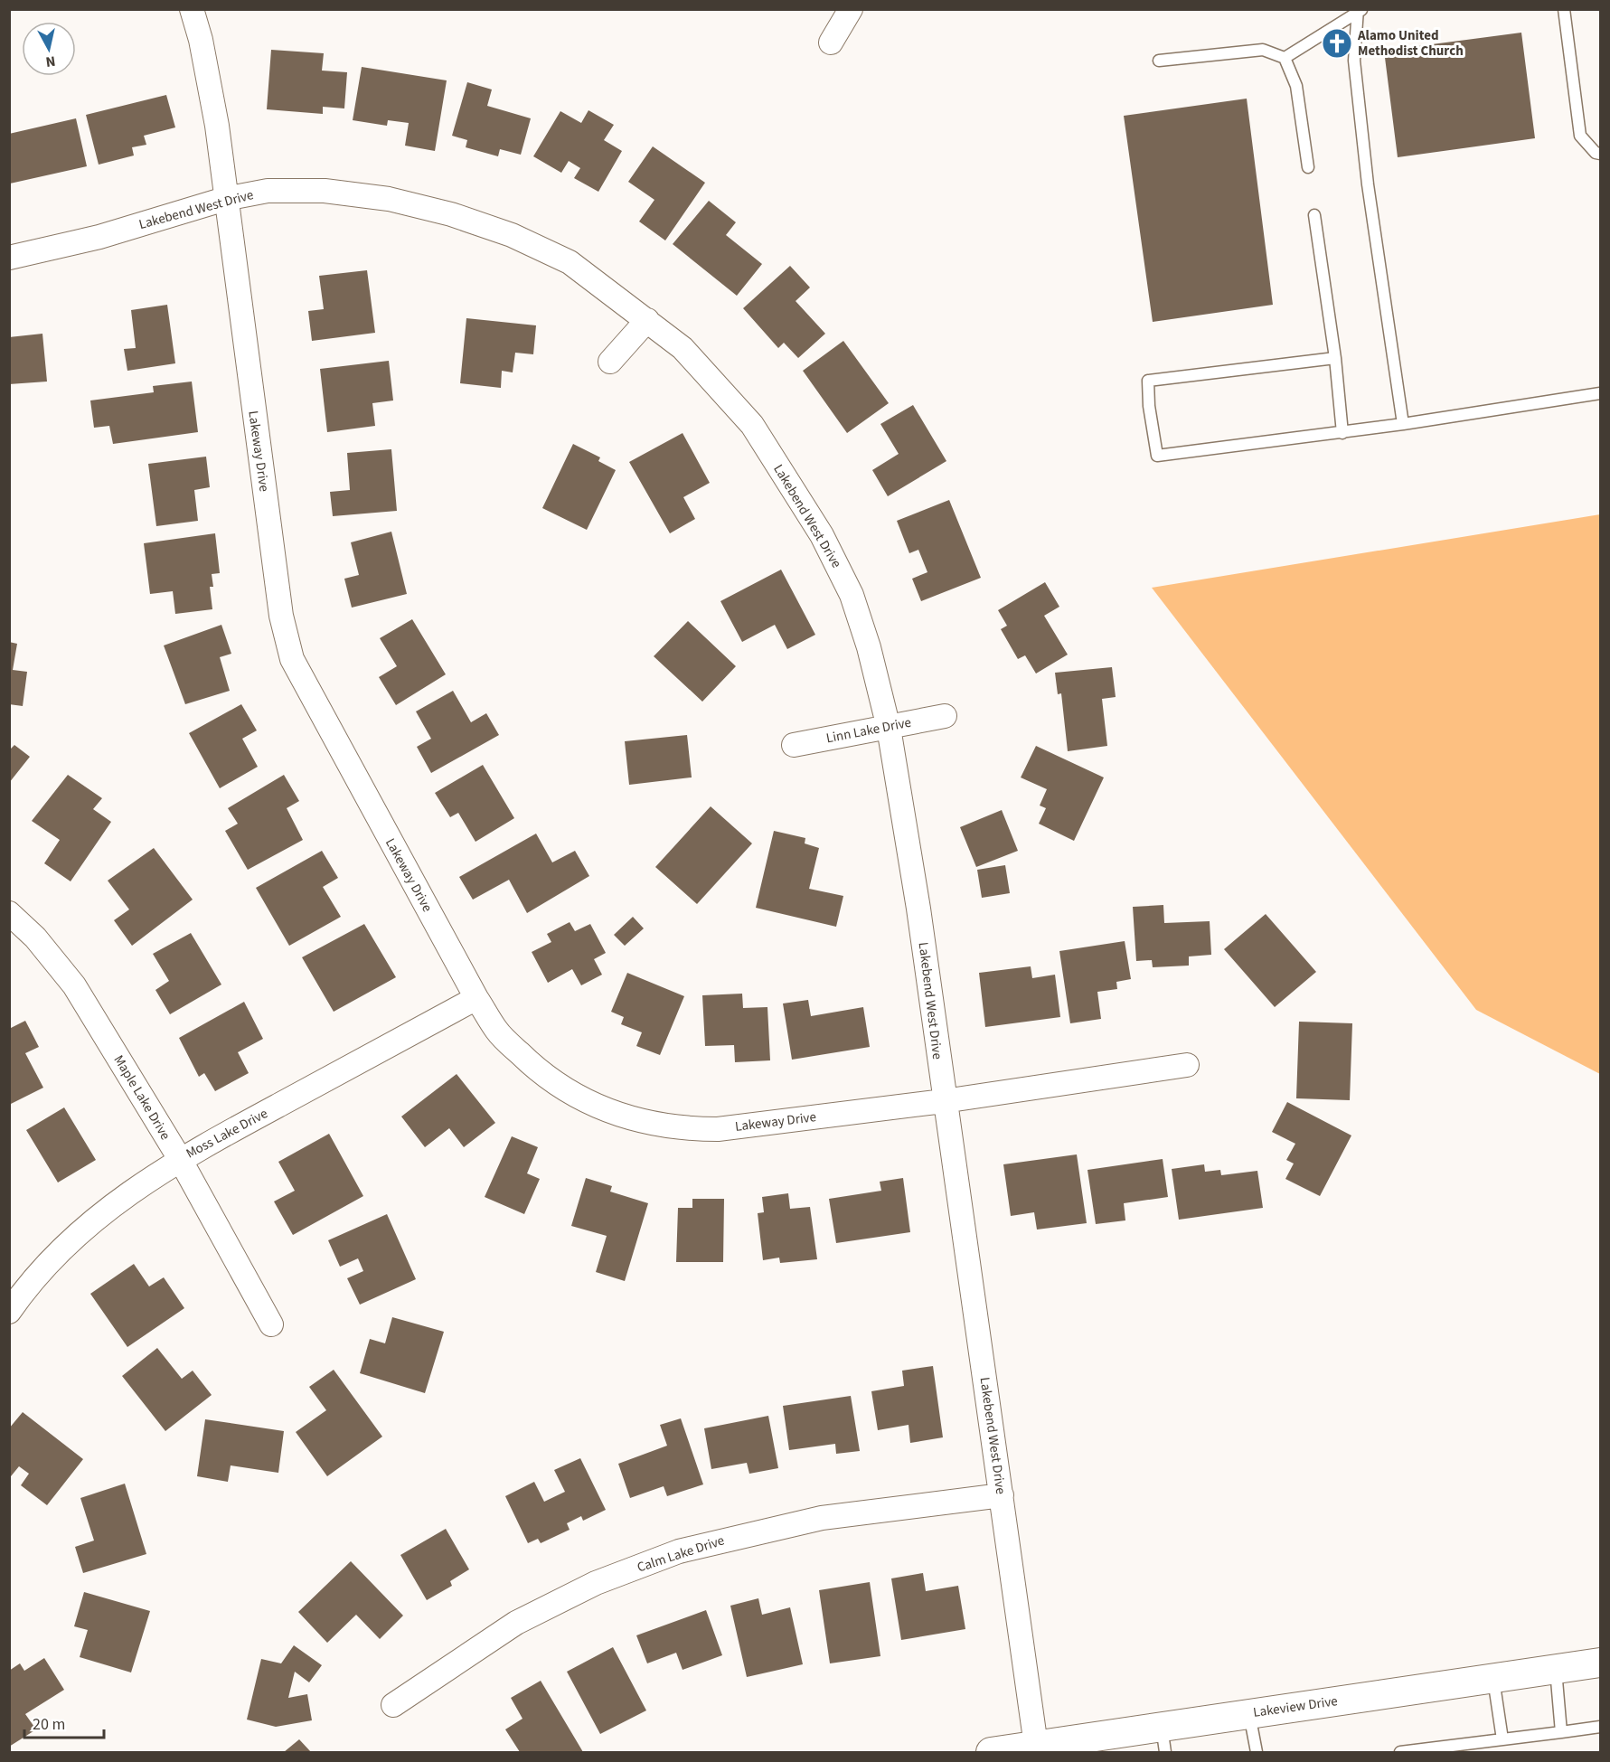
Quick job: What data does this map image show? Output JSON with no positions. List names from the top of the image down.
{
  "streets": {
    "street": [
      "Lakebend West Drive",
      "Lakeway Drive",
      "Linn Lake Drive",
      "Maple Lake Drive",
      "Moss Lake Drive",
      "Calm Lake Drive",
      "Lakeview Drive"
    ]
  },
  "crossings": [
    ["Lakebend West Drive", "Lakeway Drive"],
    ["Lakebend West Drive", "Linn Lake Drive"],
    ["Lakebend West Drive", "Calm Lake Drive"],
    ["Lakebend West Drive", "Lakeview Drive"],
    ["Lakeway Drive", "Moss Lake Drive"],
    ["Maple Lake Drive", "Moss Lake Drive"]
  ],
  "places": {
    "church": ["Alamo United Methodist Church"]
  },
  "scale_bar": "20 m",
  "north": "bottom"
}
